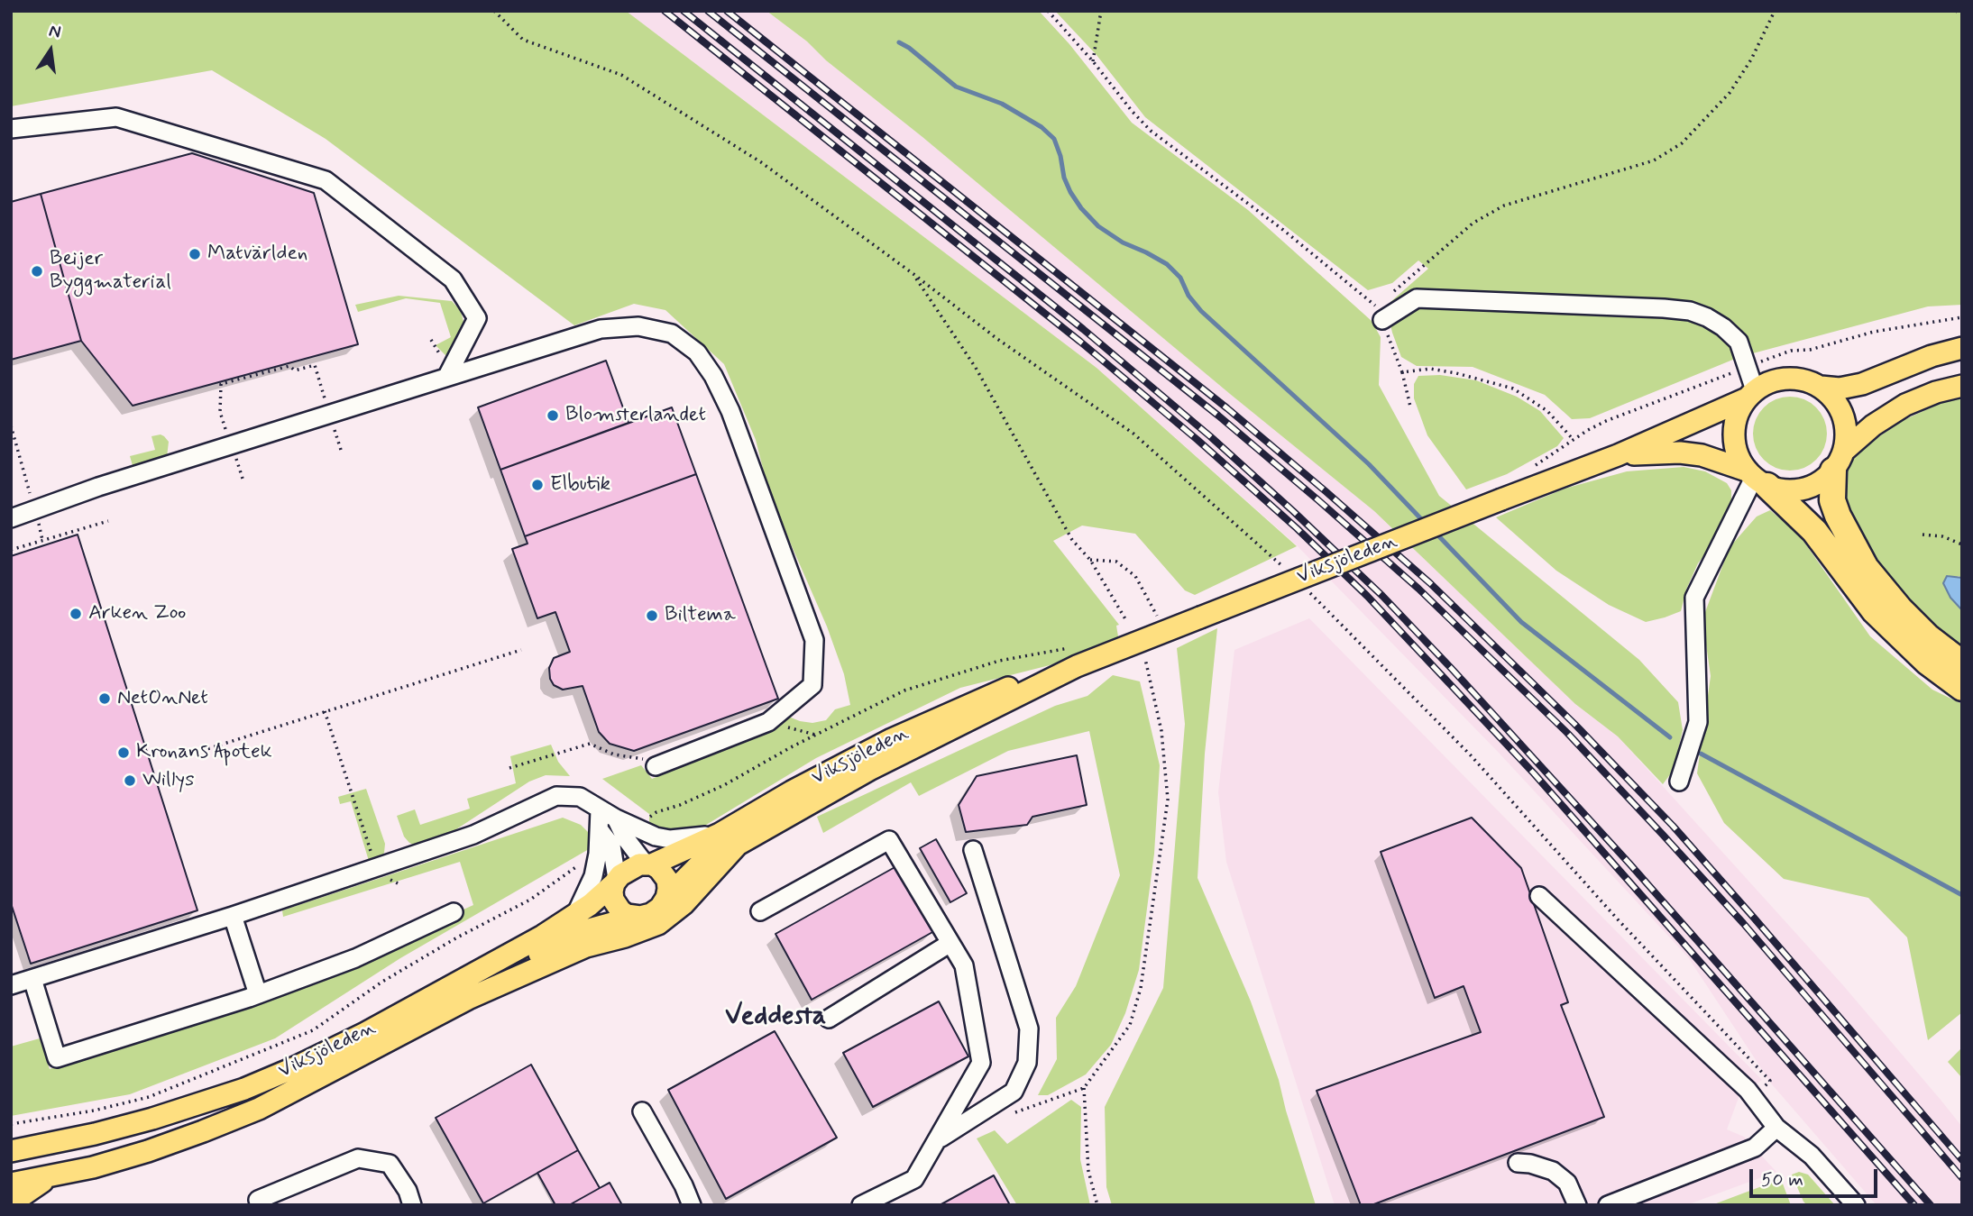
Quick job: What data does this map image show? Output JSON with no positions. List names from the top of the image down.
{
  "streets": {
    "main road": ["Viksjöleden"]
  },
  "districts": ["Veddesta"],
  "places": [
    "Matvärlden",
    "Beijer Byggmaterial",
    "Blomsterlandet",
    "Elbutik",
    "Arken Zoo",
    "Biltema",
    "NetOnNet",
    "Kronans Apotek",
    "Willys"
  ],
  "scale_bar": "50 m",
  "north": "top"
}
